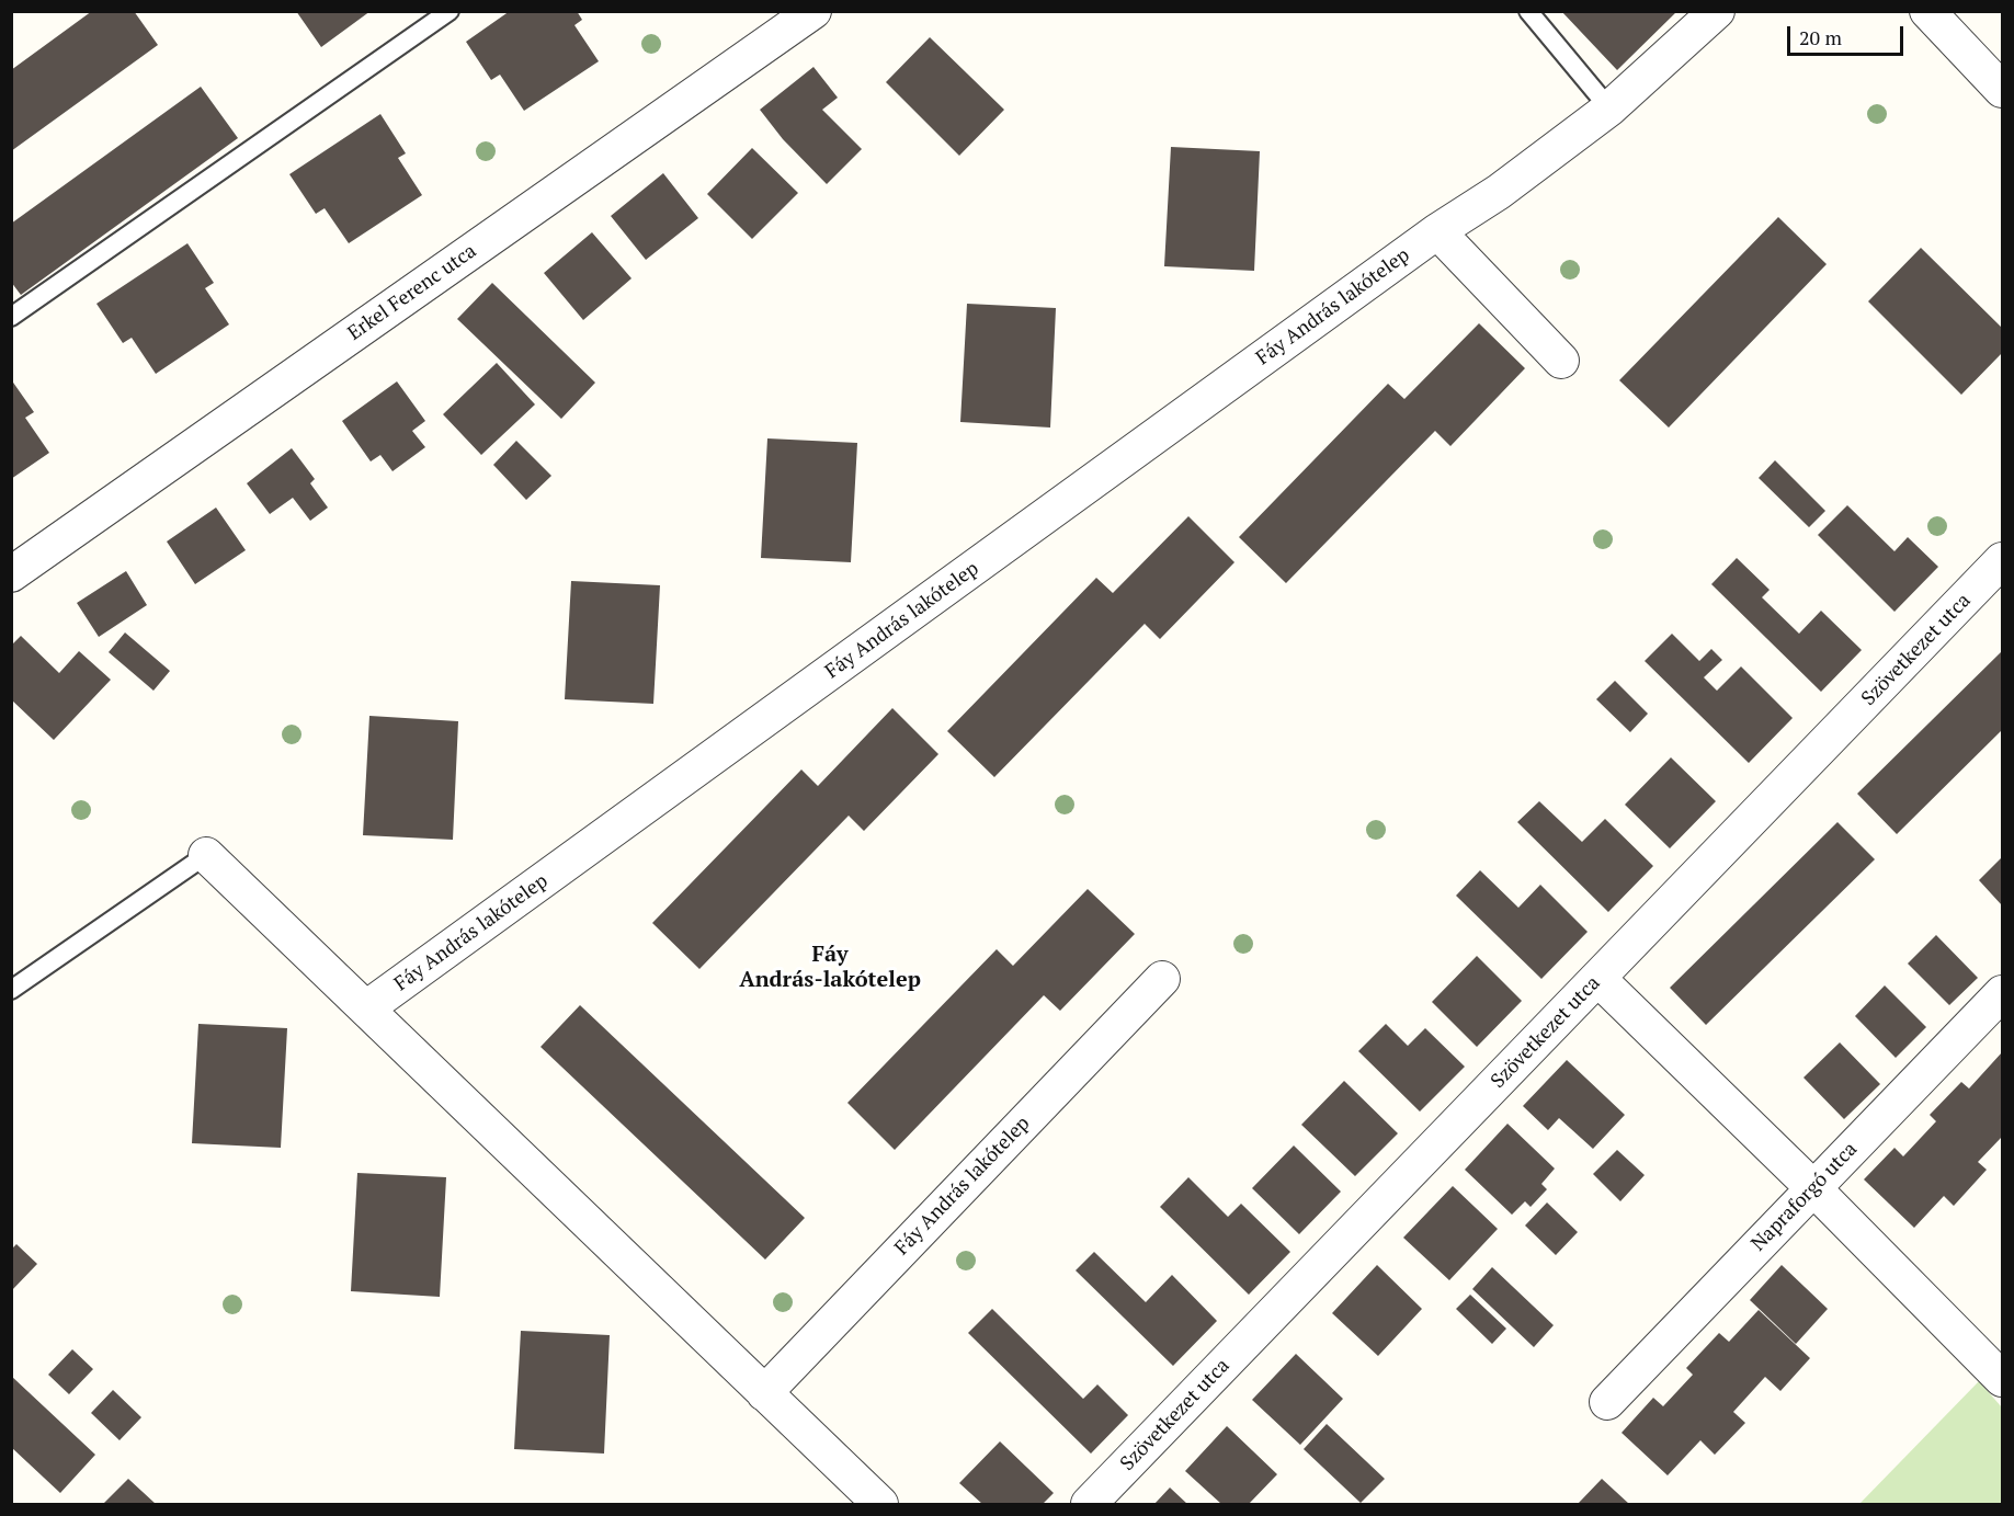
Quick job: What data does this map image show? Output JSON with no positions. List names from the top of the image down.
{
  "streets": {
    "street": [
      "Erkel Ferenc utca",
      "Fáy András lakótelep",
      "Szövetkezet utca",
      "Napraforgó utca"
    ]
  },
  "districts": ["Fáy András-lakótelep"],
  "scale_bar": "20 m"
}
